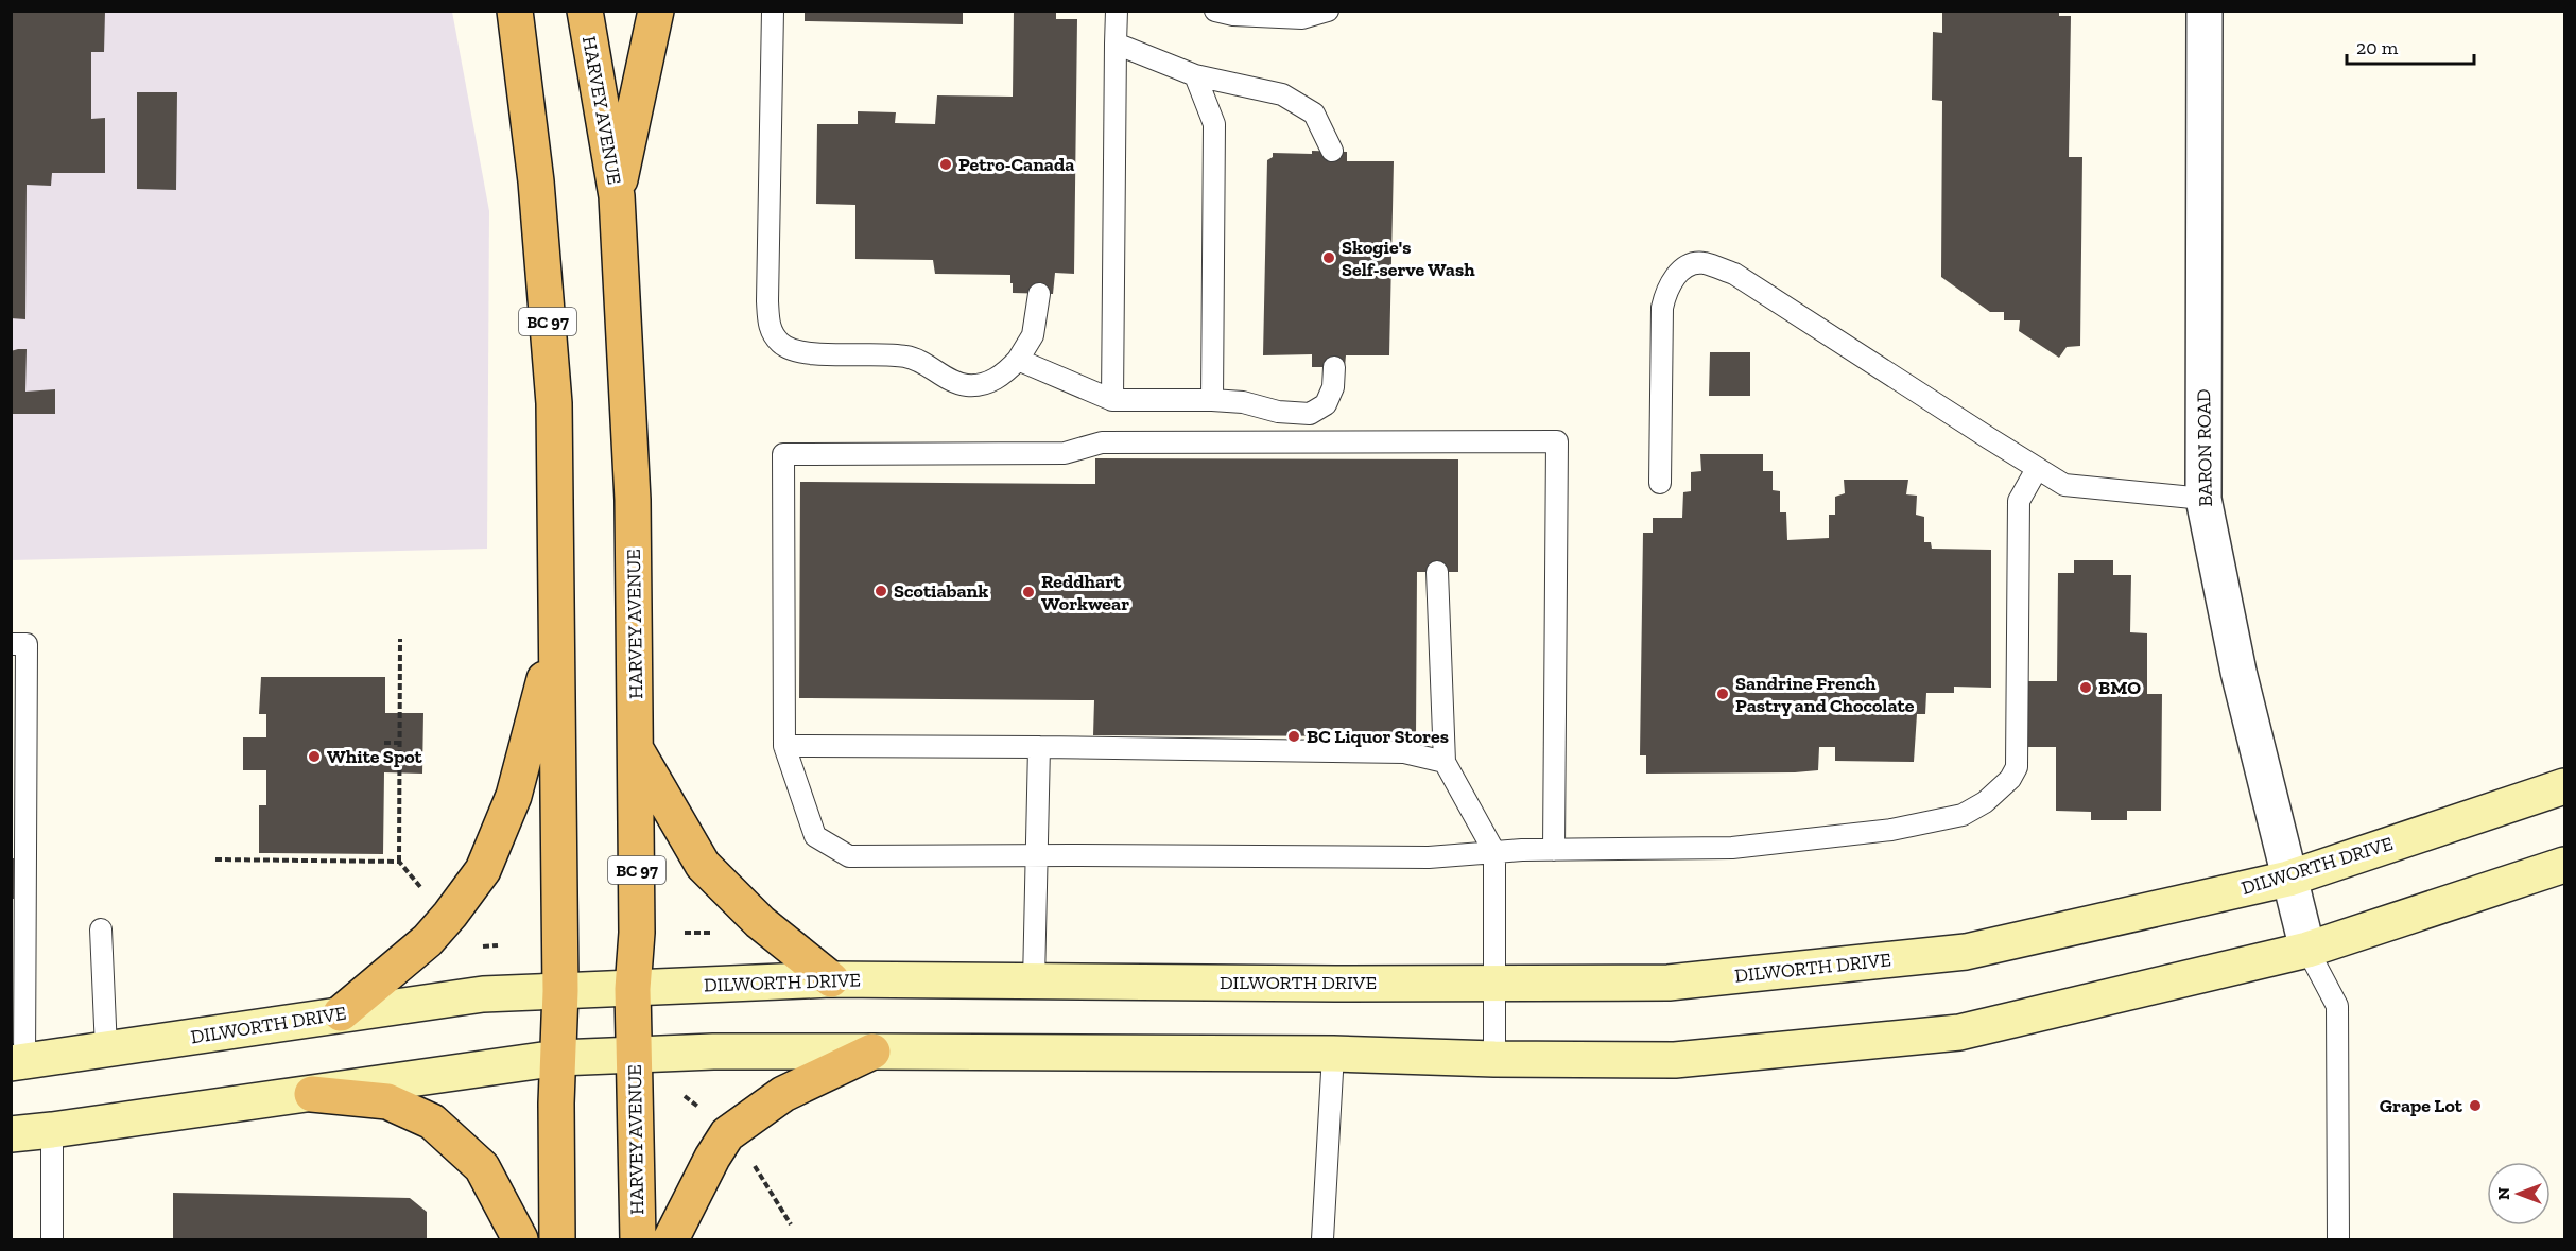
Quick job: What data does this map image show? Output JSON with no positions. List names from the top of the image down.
{
  "streets": {
    "highway": ["HARVEY AVENUE", "BC 97"],
    "main road": ["DILWORTH DRIVE"],
    "street": ["BARON ROAD"]
  },
  "crossings": [
    ["HARVEY AVENUE", "DILWORTH DRIVE"],
    ["BC 97", "DILWORTH DRIVE"],
    ["BARON ROAD", "DILWORTH DRIVE"]
  ],
  "places": [
    "Petro-Canada",
    "Skogie's Self-serve Wash",
    "Scotiabank",
    "Reddhart Workwear",
    "BMO",
    "Sandrine French Pastry and Chocolate",
    "BC Liquor Stores",
    "White Spot",
    "Grape Lot"
  ],
  "scale_bar": "20 m",
  "north": "left"
}
